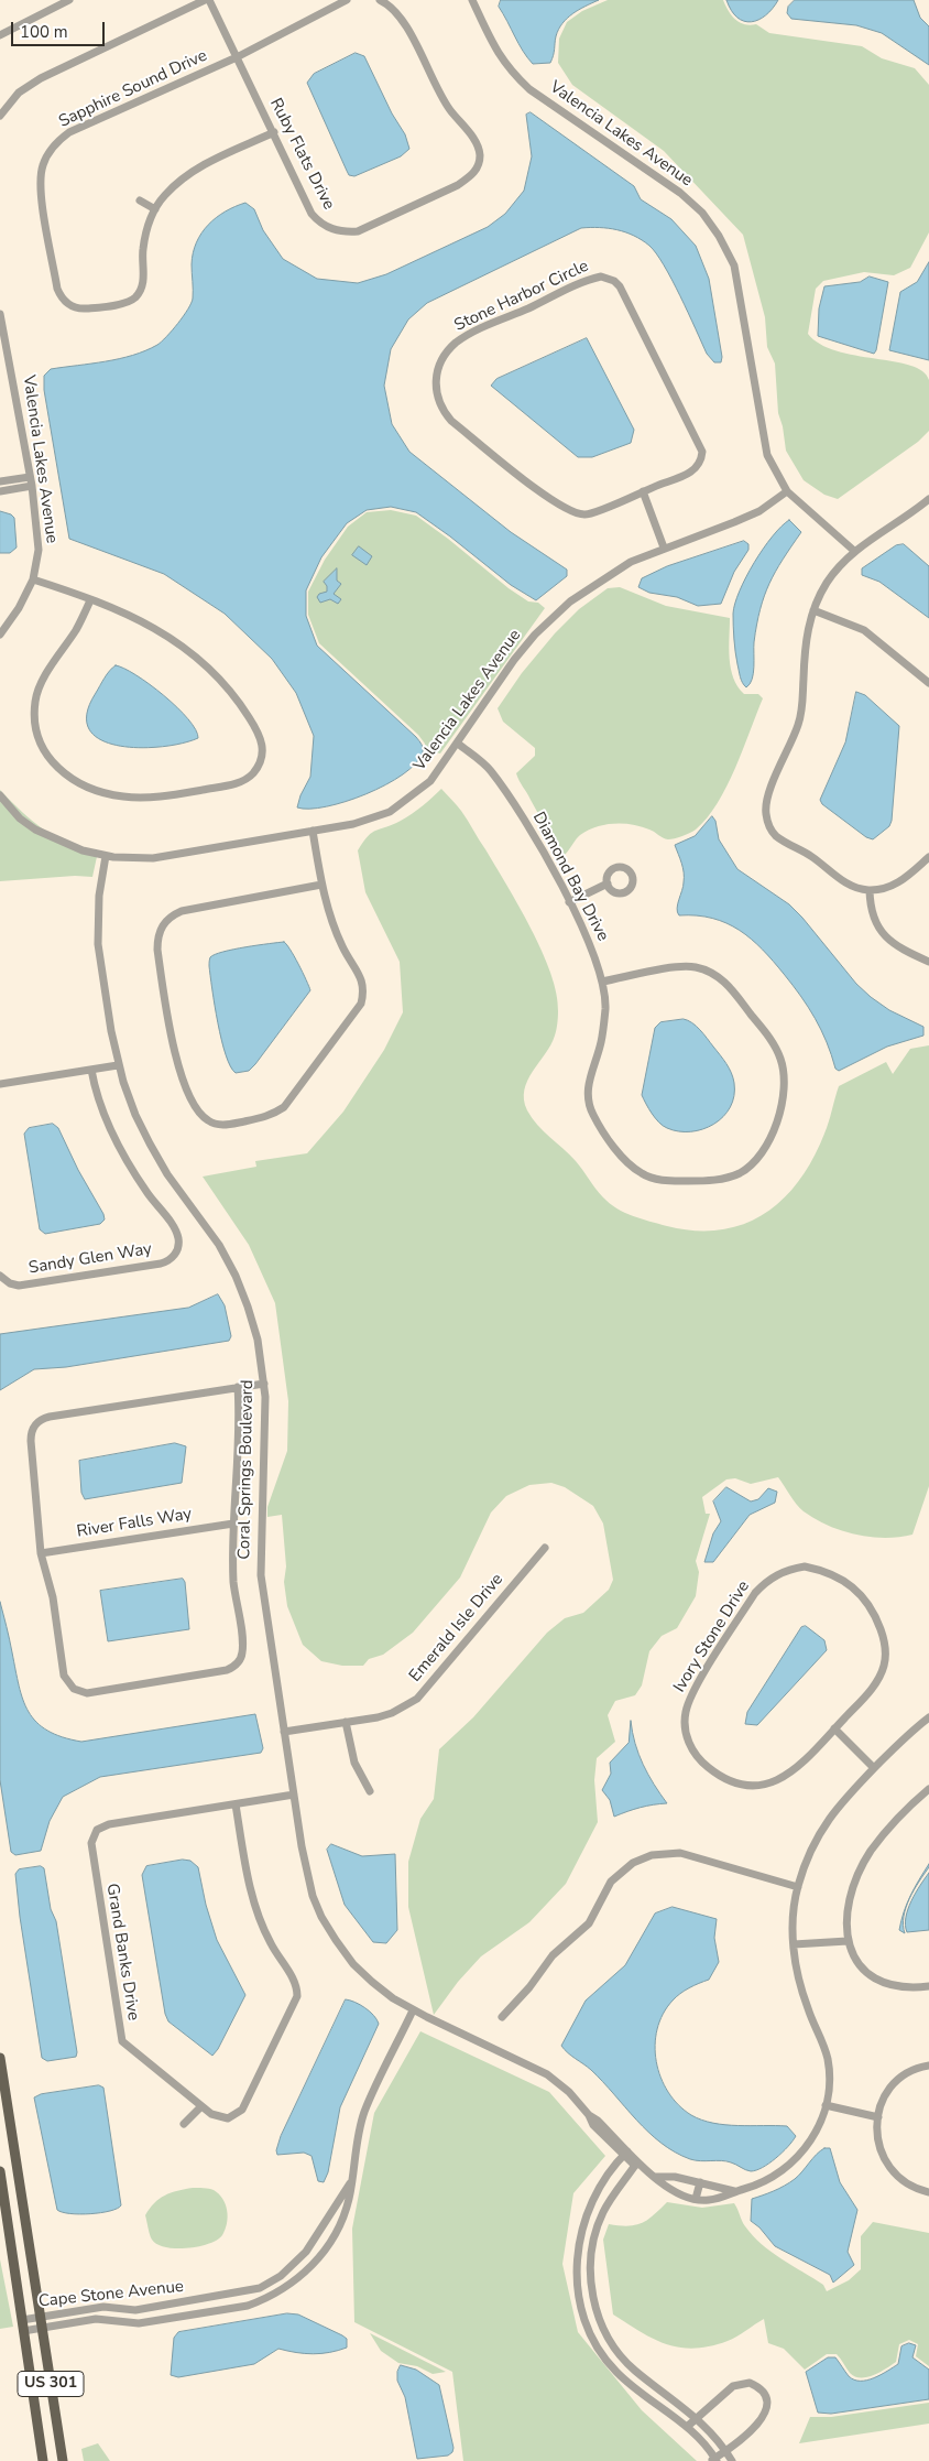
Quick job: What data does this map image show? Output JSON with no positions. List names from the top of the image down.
{
  "streets": {
    "main road": ["US 301"],
    "street": [
      "Sapphire Sound Drive",
      "Valencia Lakes Avenue",
      "Ruby Flats Drive",
      "Stone Harbor Circle",
      "Diamond Bay Drive",
      "Sandy Glen Way",
      "Coral Springs Boulevard",
      "River Falls Way",
      "Emerald Isle Drive",
      "Ivory Stone Drive",
      "Grand Banks Drive",
      "Cape Stone Avenue"
    ]
  },
  "crossings": [
    ["Sapphire Sound Drive", "Ruby Flats Drive"],
    ["Valencia Lakes Avenue", "Diamond Bay Drive"],
    ["Valencia Lakes Avenue", "Coral Springs Boulevard"],
    ["Coral Springs Boulevard", "Emerald Isle Drive"],
    ["Coral Springs Boulevard", "Grand Banks Drive"],
    ["Coral Springs Boulevard", "Cape Stone Avenue"],
    ["Cape Stone Avenue", "US 301"]
  ],
  "scale_bar": "100 m"
}
